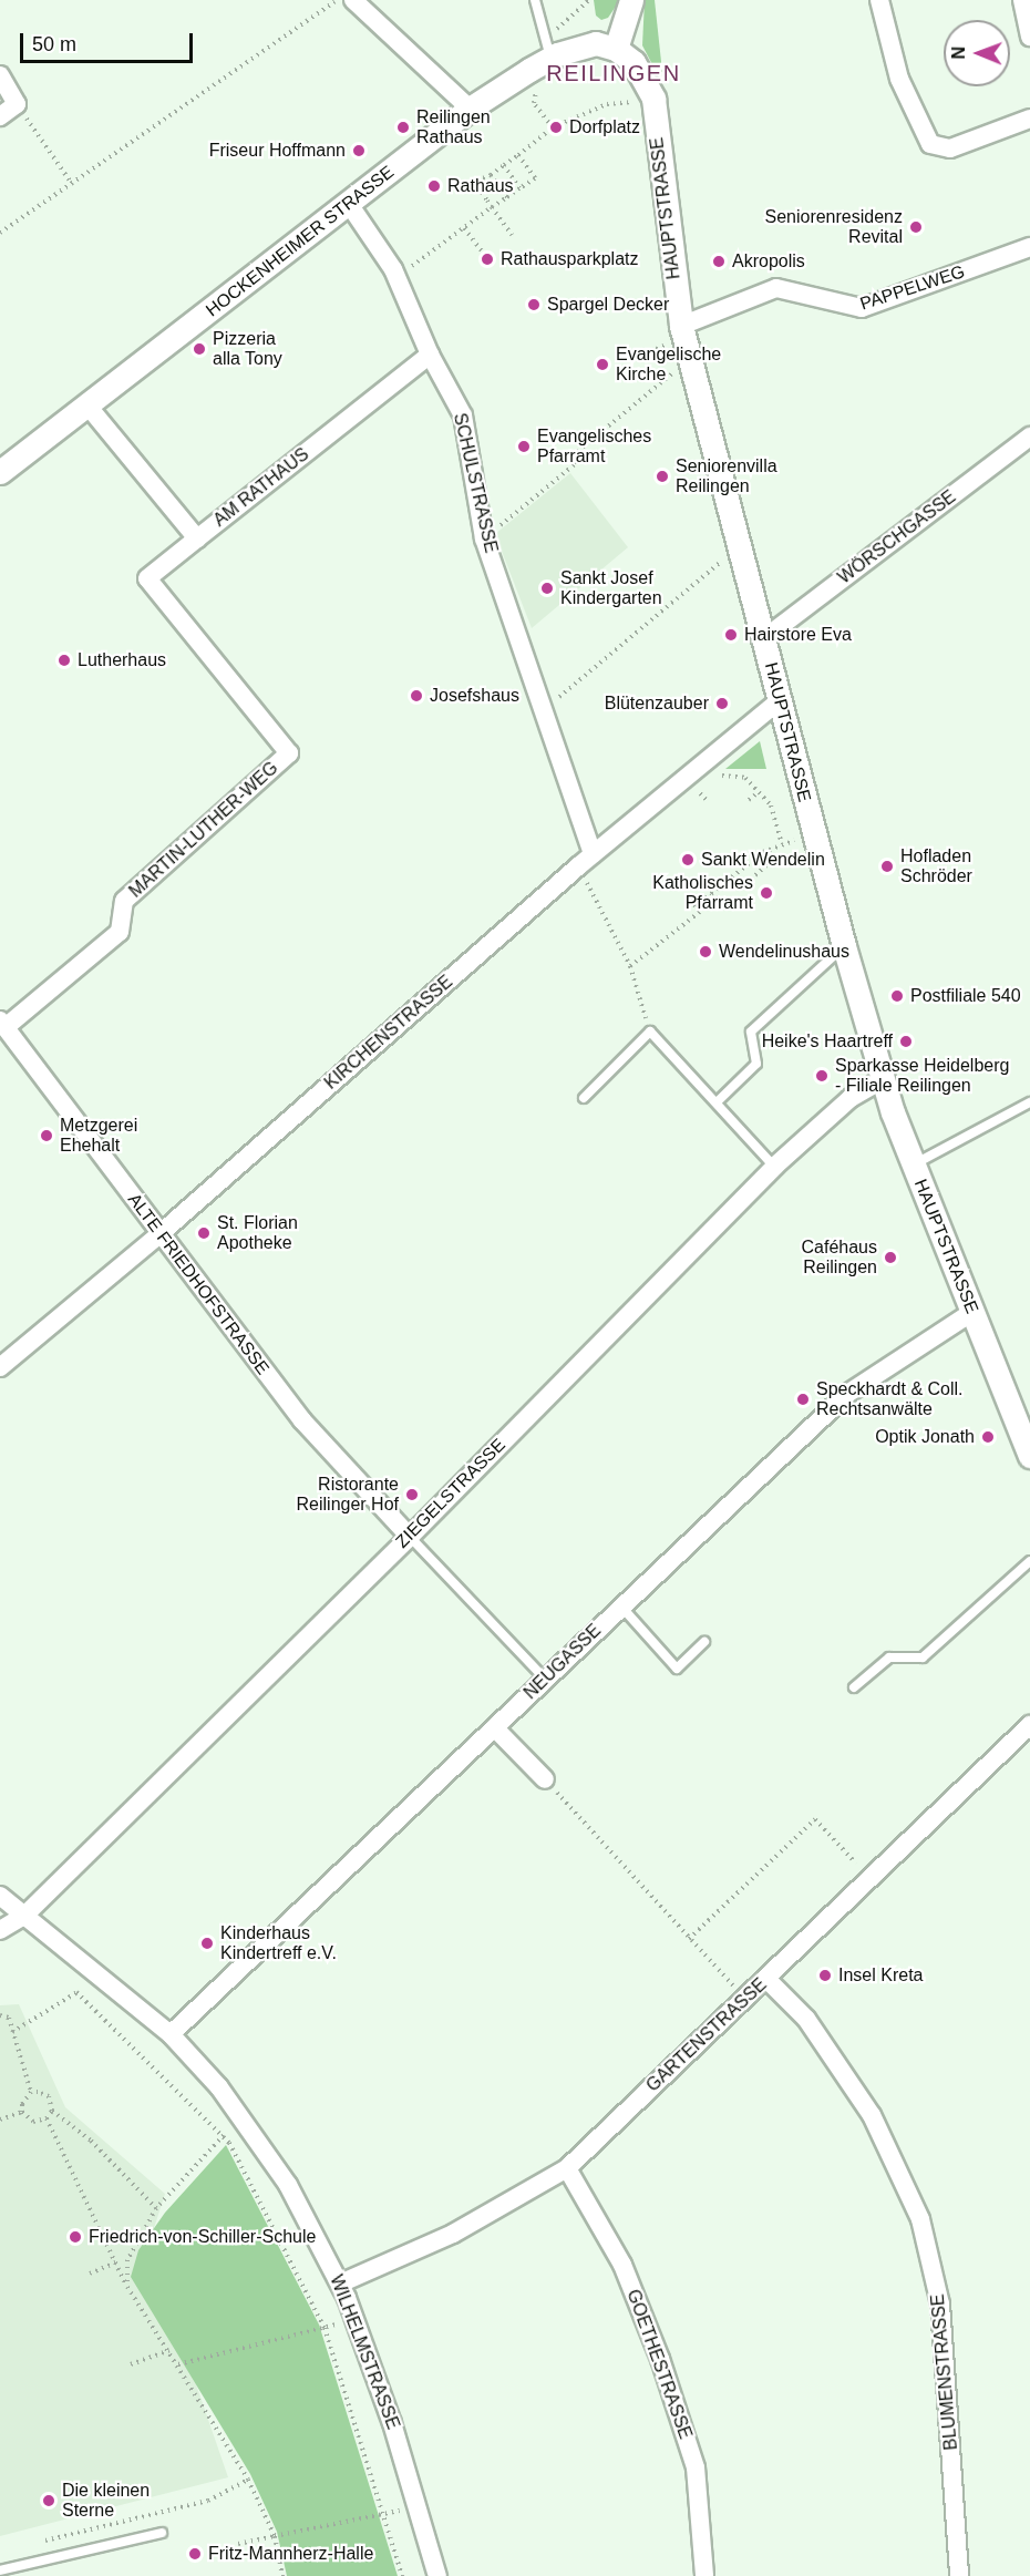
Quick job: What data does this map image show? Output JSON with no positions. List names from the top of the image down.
{
  "streets": {
    "street": [
      "HAUPTSTRASSE",
      "HOCKENHEIMER STRASSE",
      "PAPPELWEG",
      "SCHULSTRASSE",
      "AM RATHAUS",
      "WÖRSCHGASSE",
      "MARTIN-LUTHER-WEG",
      "KIRCHENSTRASSE",
      "ALTE FRIEDHOFSTRASSE",
      "ZIEGELSTRASSE",
      "NEUGASSE",
      "GARTENSTRASSE",
      "WILHELMSTRASSE",
      "GOETHESTRASSE",
      "BLUMENSTRASSE"
    ]
  },
  "crossings": [
    ["HAUPTSTRASSE", "HOCKENHEIMER STRASSE"],
    ["HAUPTSTRASSE", "PAPPELWEG"],
    ["HAUPTSTRASSE", "WÖRSCHGASSE"],
    ["HAUPTSTRASSE", "KIRCHENSTRASSE"],
    ["HAUPTSTRASSE", "ZIEGELSTRASSE"],
    ["HAUPTSTRASSE", "NEUGASSE"],
    ["HOCKENHEIMER STRASSE", "SCHULSTRASSE"],
    ["HOCKENHEIMER STRASSE", "AM RATHAUS"],
    ["SCHULSTRASSE", "AM RATHAUS"],
    ["SCHULSTRASSE", "KIRCHENSTRASSE"],
    ["AM RATHAUS", "MARTIN-LUTHER-WEG"],
    ["MARTIN-LUTHER-WEG", "ALTE FRIEDHOFSTRASSE"],
    ["KIRCHENSTRASSE", "ALTE FRIEDHOFSTRASSE"],
    ["ALTE FRIEDHOFSTRASSE", "ZIEGELSTRASSE"],
    ["ZIEGELSTRASSE", "WILHELMSTRASSE"],
    ["NEUGASSE", "WILHELMSTRASSE"],
    ["GARTENSTRASSE", "WILHELMSTRASSE"],
    ["GARTENSTRASSE", "GOETHESTRASSE"],
    ["GARTENSTRASSE", "BLUMENSTRASSE"]
  ],
  "districts": ["REILINGEN"],
  "places": [
    "Reilingen Rathaus",
    "Dorfplatz",
    "Friseur Hoffmann",
    "Rathaus",
    "Seniorenresidenz Revital",
    "Rathausparkplatz",
    "Akropolis",
    "Spargel Decker",
    "Pizzeria alla Tony",
    "Evangelische Kirche",
    "Evangelisches Pfarramt",
    "Seniorenvilla Reilingen",
    "Sankt Josef Kindergarten",
    "Hairstore Eva",
    "Lutherhaus",
    "Josefshaus",
    "Blütenzauber",
    "Sankt Wendelin",
    "Hofladen Schröder",
    "Katholisches Pfarramt",
    "Wendelinushaus",
    "Postfiliale 540",
    "Heike's Haartreff",
    "Sparkasse Heidelberg - Filiale Reilingen",
    "Metzgerei Ehehalt",
    "St. Florian Apotheke",
    "Caféhaus Reilingen",
    "Speckhardt & Coll. Rechtsanwälte",
    "Optik Jonath",
    "Ristorante Reilinger Hof",
    "Kinderhaus Kindertreff e.V.",
    "Insel Kreta",
    "Friedrich-von-Schiller-Schule",
    "Die kleinen Sterne",
    "Fritz-Mannherz-Halle"
  ],
  "scale_bar": "50 m",
  "north": "left"
}
